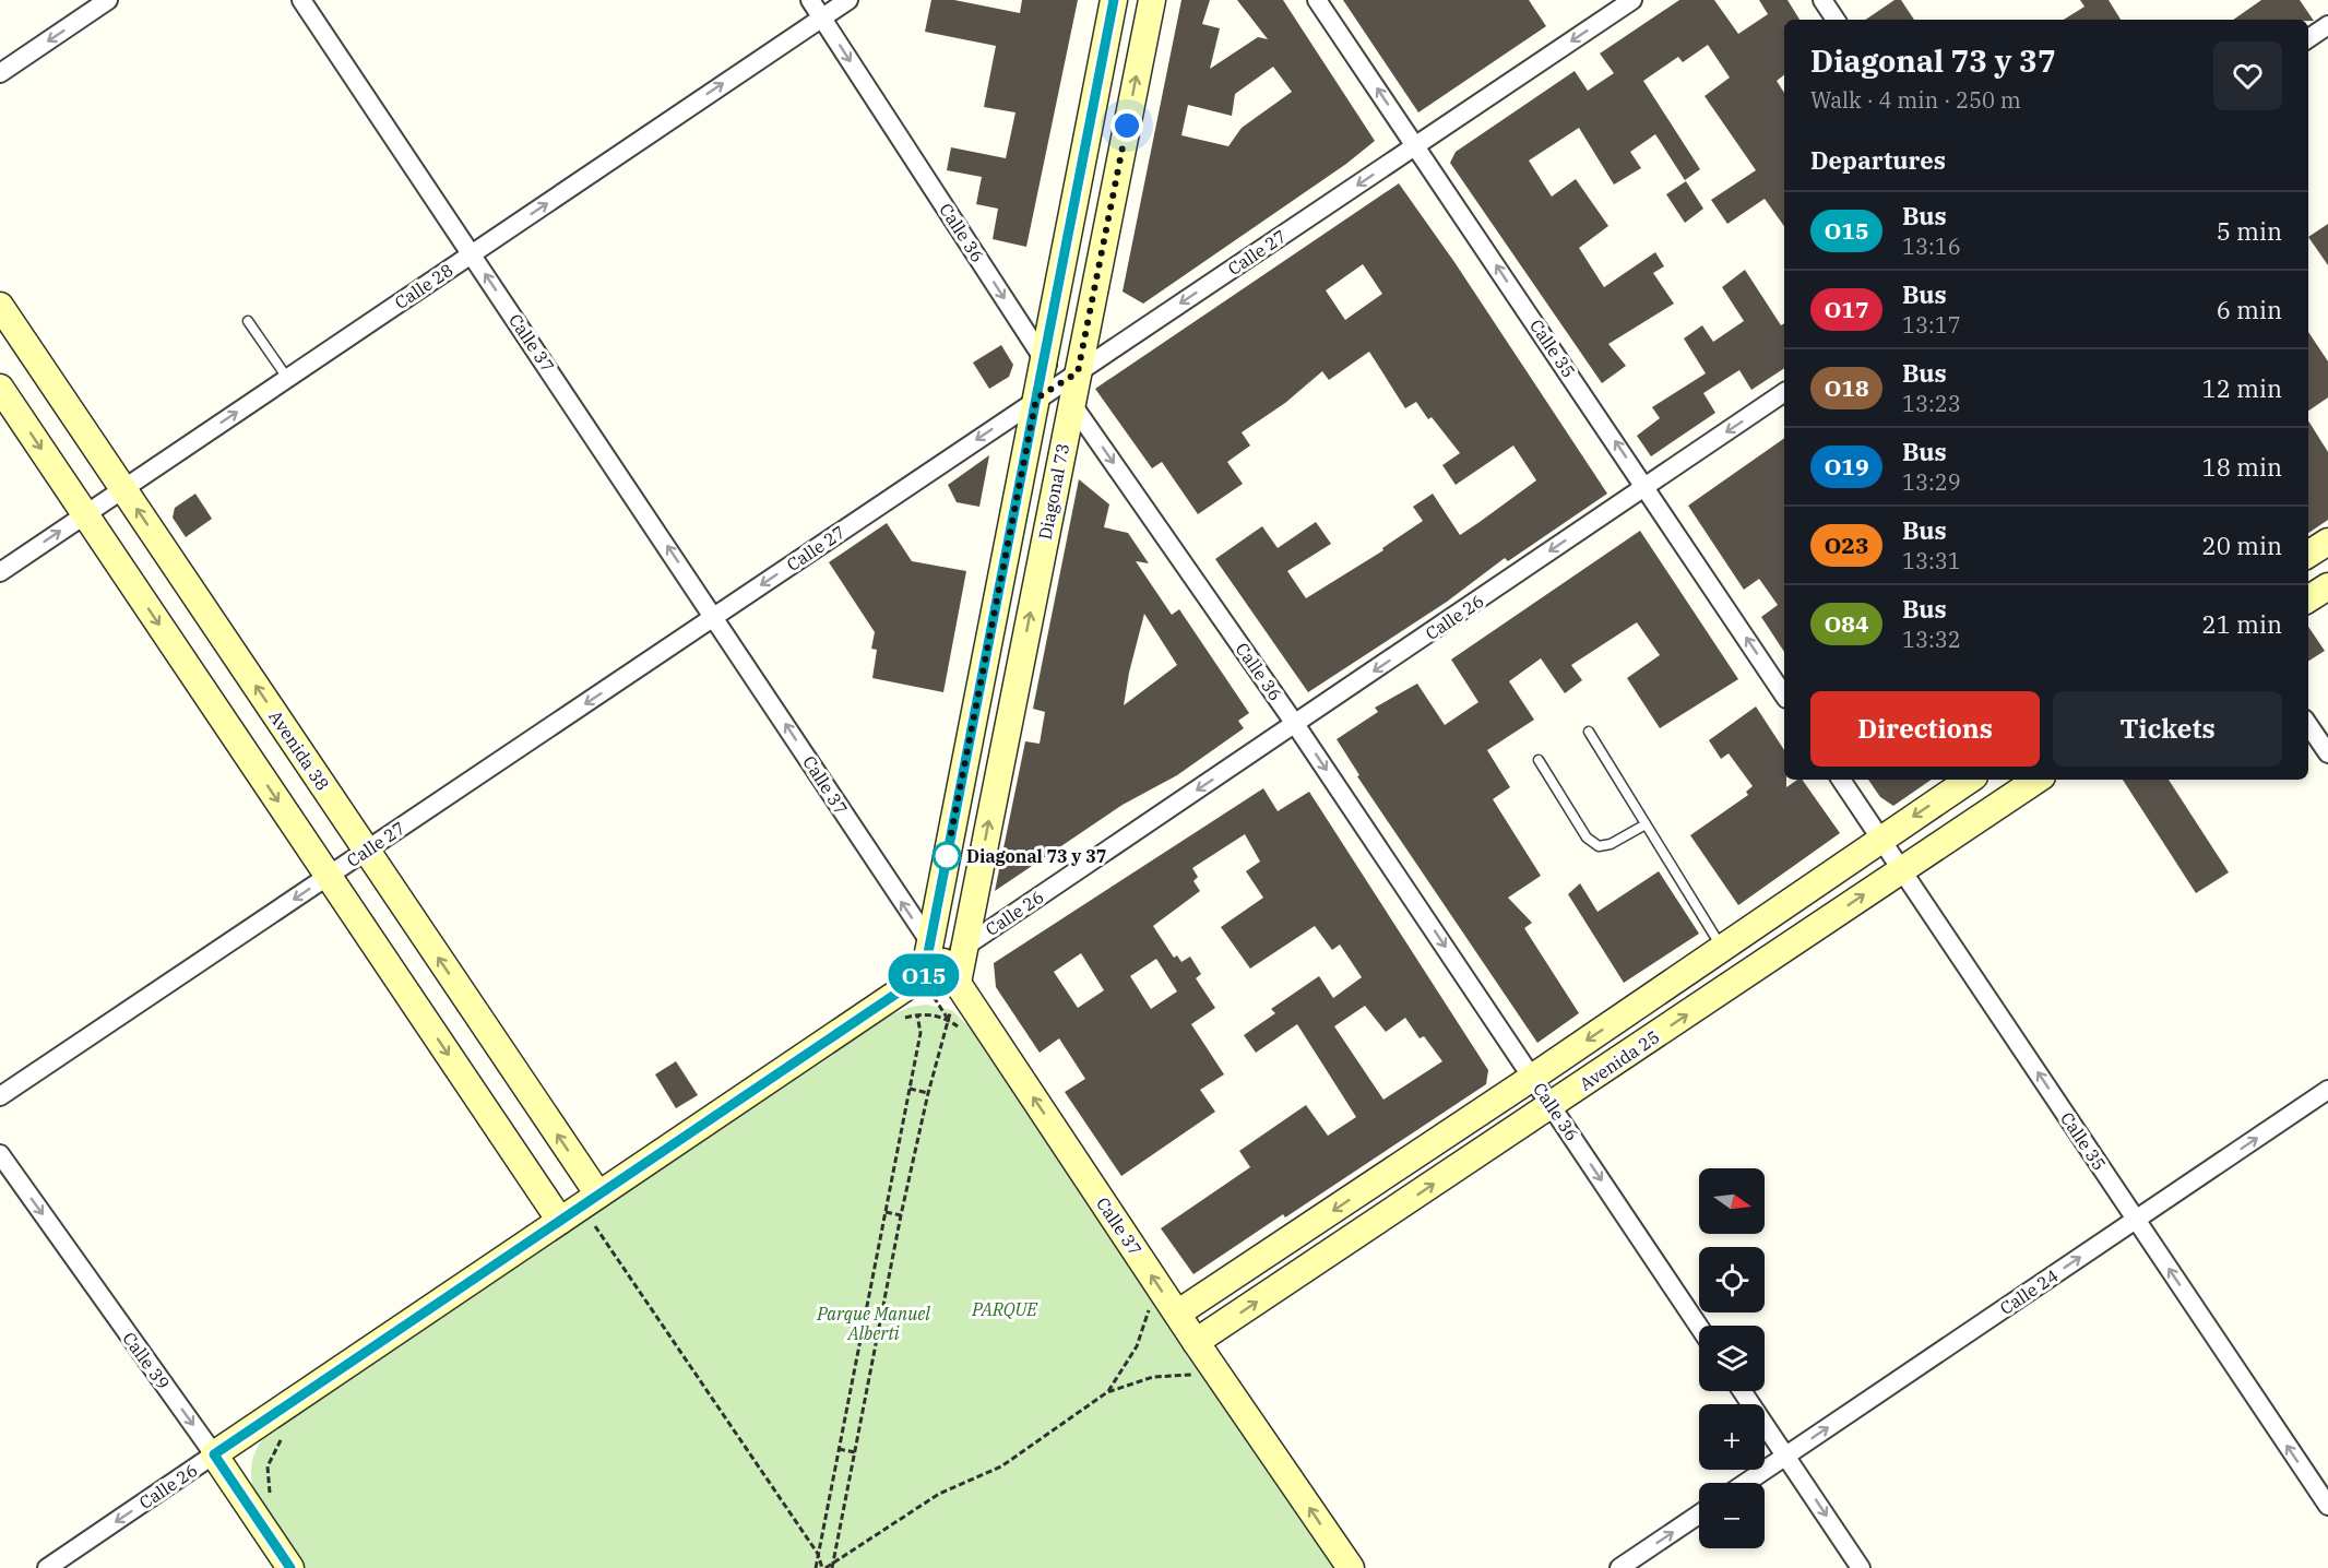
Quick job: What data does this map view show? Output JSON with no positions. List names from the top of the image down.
{
  "streets": {
    "main road": [
      "Calle 37",
      "Diagonal 73",
      "Calle 26",
      "Avenida 38",
      "Avenida 25",
      "Calle 39"
    ],
    "street": [
      "Calle 36",
      "Calle 27",
      "Calle 28",
      "Calle 35",
      "Calle 24"
    ]
  },
  "crossings": [
    ["Calle 36", "Calle 27"],
    ["Calle 36", "Calle 28"],
    ["Calle 36", "Diagonal 73"],
    ["Calle 36", "Calle 26"],
    ["Calle 36", "Avenida 25"],
    ["Calle 27", "Calle 37"],
    ["Calle 27", "Calle 35"],
    ["Calle 27", "Diagonal 73"],
    ["Calle 27", "Avenida 38"],
    ["Calle 28", "Calle 37"],
    ["Calle 28", "Avenida 38"],
    ["Calle 37", "Diagonal 73"],
    ["Calle 37", "Calle 26"],
    ["Calle 37", "Avenida 25"],
    ["Calle 35", "Calle 26"],
    ["Calle 35", "Avenida 25"],
    ["Calle 35", "Calle 24"],
    ["Diagonal 73", "Calle 26"],
    ["Calle 26", "Avenida 38"],
    ["Calle 26", "Calle 39"]
  ],
  "one_way": [
    "Calle 36",
    "Calle 27",
    "Calle 28",
    "Calle 37",
    "Calle 35",
    "Calle 26",
    "Calle 24",
    "Calle 39"
  ],
  "parks": ["PARQUE", "Parque Manuel Alberti"],
  "places": ["Diagonal 73 y 37"],
  "lines": ["bus line O15"],
  "north": "right",
  "page": {
    "on_map": "O15",
    "heading": [
      ["Diagonal 73 y 37", "Walk · 4 min · 250 m"],
      "Departures"
    ],
    "list": [
      {
        "mark": "O15",
        "name": "Bus",
        "note": "13:16",
        "value": "5 min"
      },
      {
        "mark": "O17",
        "name": "Bus",
        "note": "13:17",
        "value": "6 min"
      },
      {
        "mark": "O18",
        "name": "Bus",
        "note": "13:23",
        "value": "12 min"
      },
      {
        "mark": "O19",
        "name": "Bus",
        "note": "13:29",
        "value": "18 min"
      },
      {
        "mark": "O23",
        "name": "Bus",
        "note": "13:31",
        "value": "20 min"
      },
      {
        "mark": "O84",
        "name": "Bus",
        "note": "13:32",
        "value": "21 min"
      }
    ],
    "buttons": ["Directions", "Tickets"],
    "map_buttons": ["+", "−"]
  }
}
